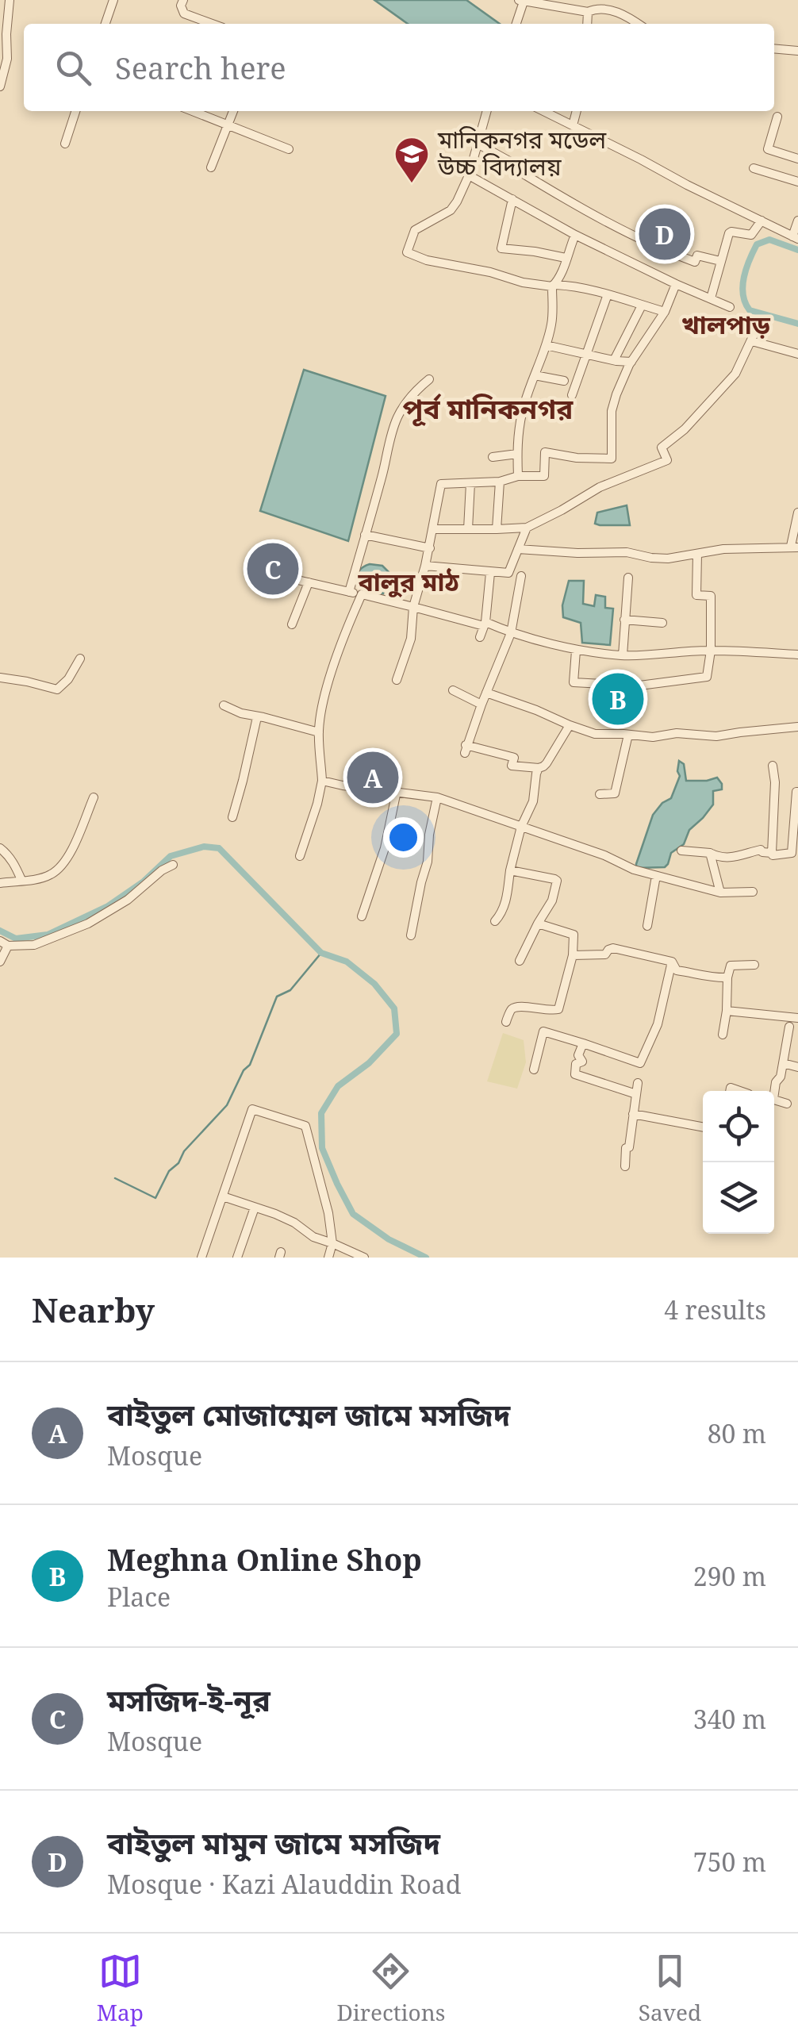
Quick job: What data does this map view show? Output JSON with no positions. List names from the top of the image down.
{
  "districts": ["খালপাড়", "পূর্ব মানিকনগর", "বালুর মাঠ"],
  "places": {
    "school or university": ["মানিকনগর মডেল উচ্চ বিদ্যালয়"]
  },
  "page": {
    "search": "Search here",
    "pins": [
      "D",
      "C",
      "B",
      "A"
    ],
    "heading": ["Nearby", "4 results"],
    "list": [
      {
        "mark": "A",
        "name": "বাইতুল মোজাম্মেল জামে মসজিদ",
        "note": "Mosque",
        "value": "80 m"
      },
      {
        "mark": "B",
        "name": "Meghna Online Shop",
        "note": "Place",
        "value": "290 m"
      },
      {
        "mark": "C",
        "name": "মসজিদ-ই-নূর",
        "note": "Mosque",
        "value": "340 m"
      },
      {
        "mark": "D",
        "name": "বাইতুল মামুন জামে মসজিদ",
        "note": "Mosque · Kazi Alauddin Road",
        "value": "750 m"
      }
    ],
    "nav": ["Map", "Directions", "Saved"]
  }
}
